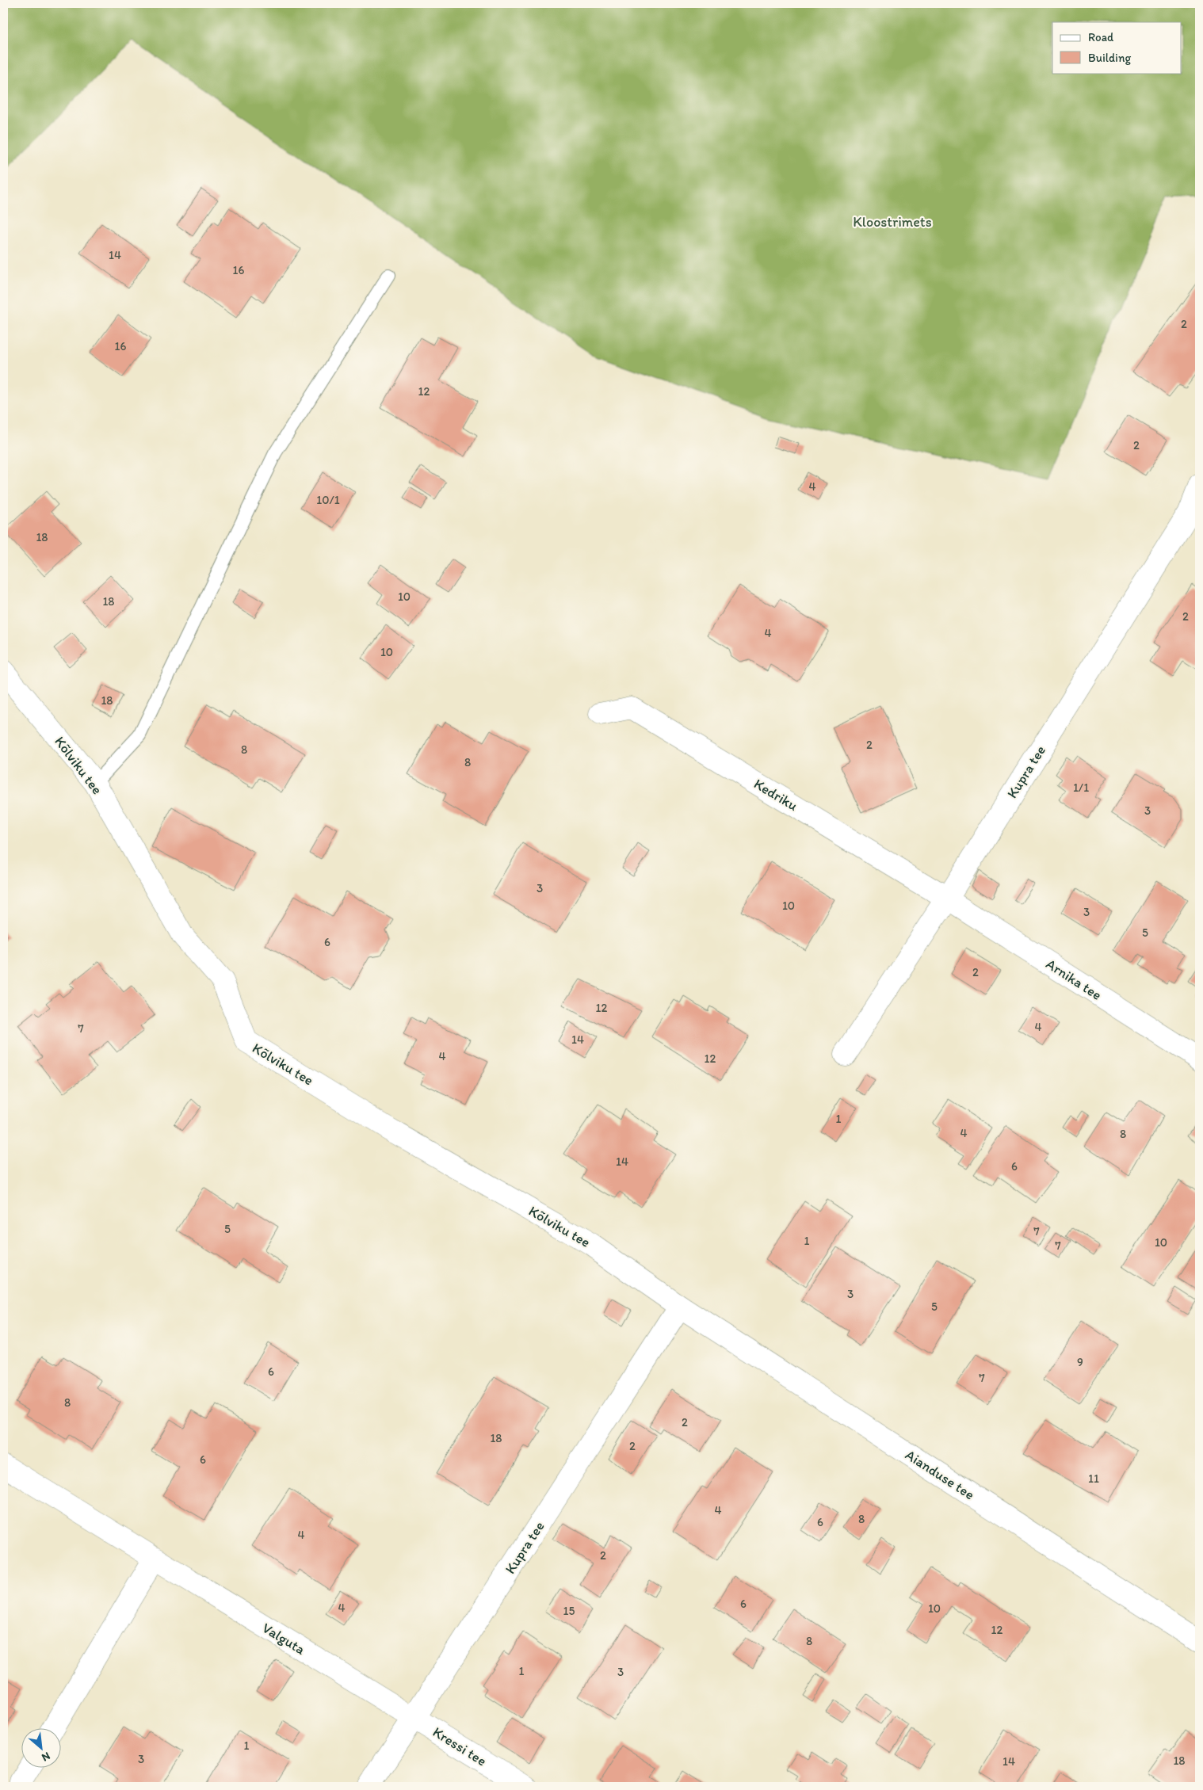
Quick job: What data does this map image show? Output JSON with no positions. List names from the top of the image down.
{
  "streets": {
    "street": [
      "Kõlviku tee",
      "Kupra tee",
      "Kedriku",
      "Arnika tee",
      "Aianduse tee",
      "Valguta",
      "Kressi tee"
    ]
  },
  "crossings": [
    ["Kõlviku tee", "Kupra tee"],
    ["Kõlviku tee", "Aianduse tee"],
    ["Kupra tee", "Kedriku"],
    ["Kupra tee", "Arnika tee"],
    ["Kupra tee", "Aianduse tee"],
    ["Kupra tee", "Valguta"],
    ["Kupra tee", "Kressi tee"],
    ["Kedriku", "Arnika tee"],
    ["Valguta", "Kressi tee"]
  ],
  "parks": ["Kloostrimets"],
  "house_numbers": [
    "14",
    "16",
    "2",
    "16",
    "12",
    "2",
    "4",
    "10/1",
    "18",
    "10",
    "18",
    "2",
    "4",
    "10",
    "18",
    "2",
    "8",
    "8",
    "1/1",
    "3",
    "3",
    "10",
    "3",
    "5",
    "6",
    "2",
    "12",
    "4",
    "7",
    "14",
    "4",
    "12",
    "1",
    "4",
    "8",
    "14",
    "6",
    "5",
    "7",
    "1",
    "10",
    "7",
    "3",
    "5",
    "9",
    "6",
    "7",
    "8",
    "2",
    "18",
    "2",
    "6",
    "11",
    "4",
    "8",
    "6",
    "4",
    "2",
    "6",
    "4",
    "10",
    "15",
    "12",
    "8",
    "1",
    "3",
    "1",
    "3",
    "18",
    "14"
  ],
  "legend": ["Road", "Building"],
  "north": "bottom right"
}
